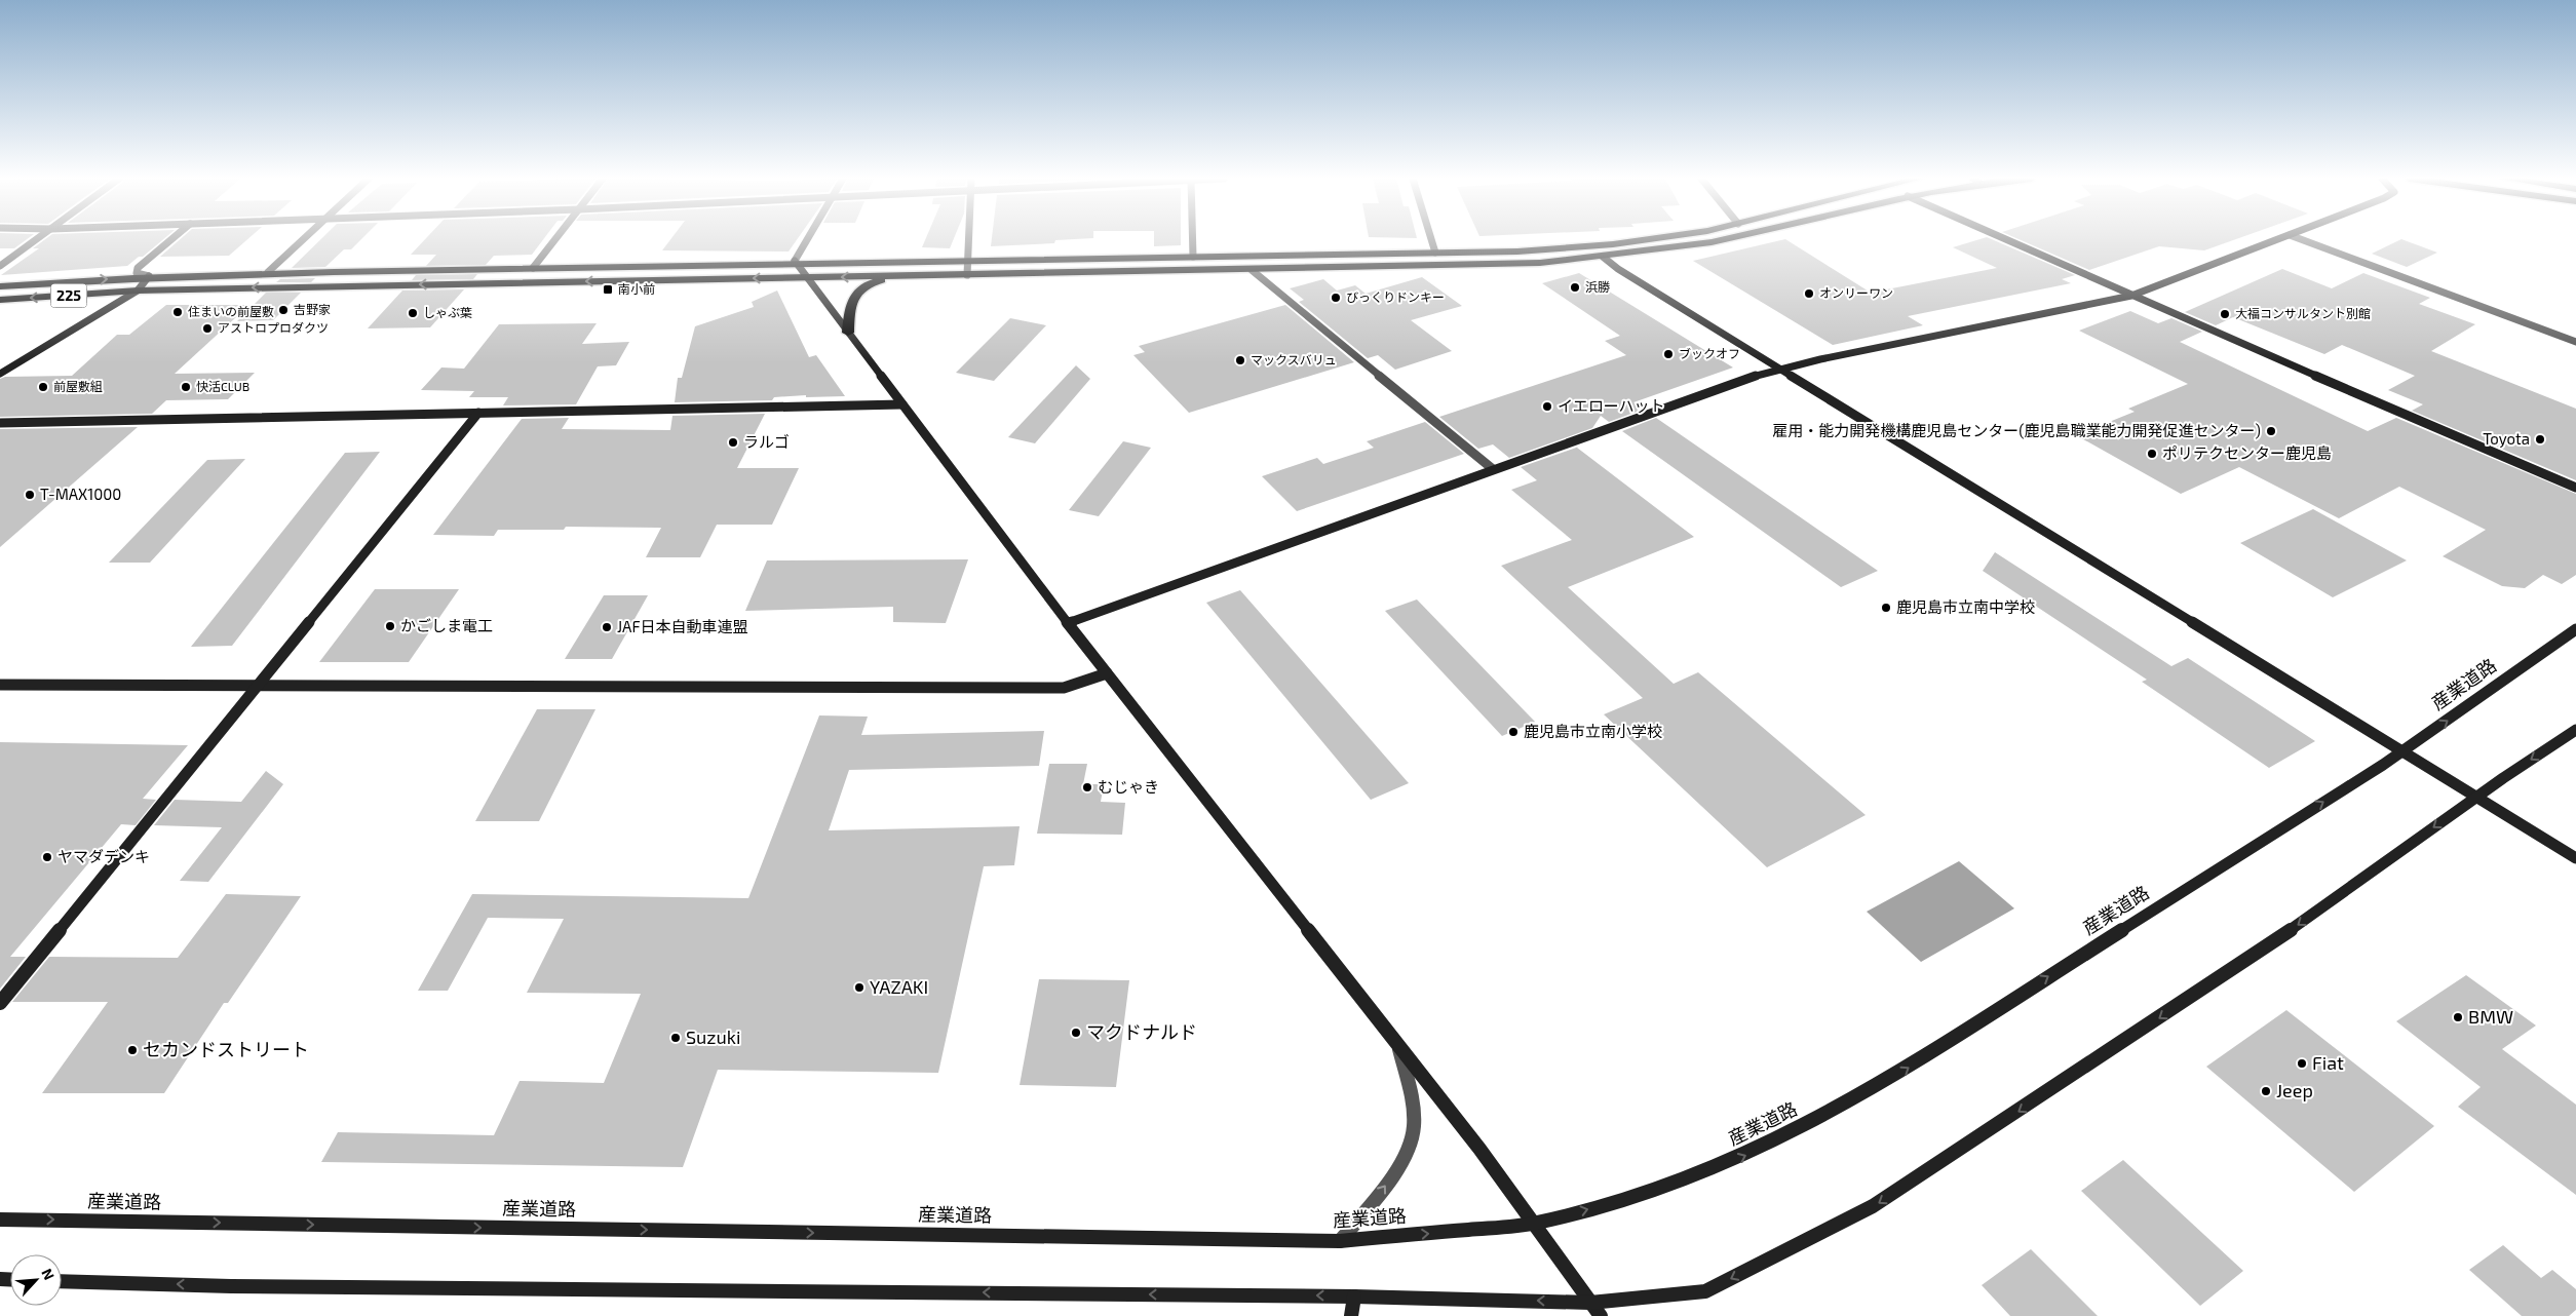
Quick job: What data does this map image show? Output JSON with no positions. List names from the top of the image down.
{
  "streets": {
    "highway": ["225"],
    "street": ["産業道路"]
  },
  "places": {
    "other": [
      "浜勝",
      "オンリーワン",
      "びっくりドンキー",
      "吉野家",
      "住まいの前屋敷",
      "しゃぶ葉",
      "大福コンサルタント別館",
      "アストロプロダクツ",
      "ブックオフ",
      "マックスバリュ",
      "前屋敷組",
      "快活CLUB",
      "イエローハット",
      "雇用・能力開発機構鹿児島センター(鹿児島職業能力開発促進センター)",
      "Toyota",
      "ラルゴ",
      "ポリテクセンター鹿児島",
      "T-MAX1000",
      "鹿児島市立南中学校",
      "かごしま電工",
      "JAF日本自動車連盟",
      "鹿児島市立南小学校",
      "むじゃき",
      "ヤマダデンキ",
      "YAZAKI",
      "BMW",
      "マクドナルド",
      "Suzuki",
      "セカンドストリート",
      "Fiat",
      "Jeep"
    ],
    "transit": ["南小前"]
  },
  "north": "top right"
}
